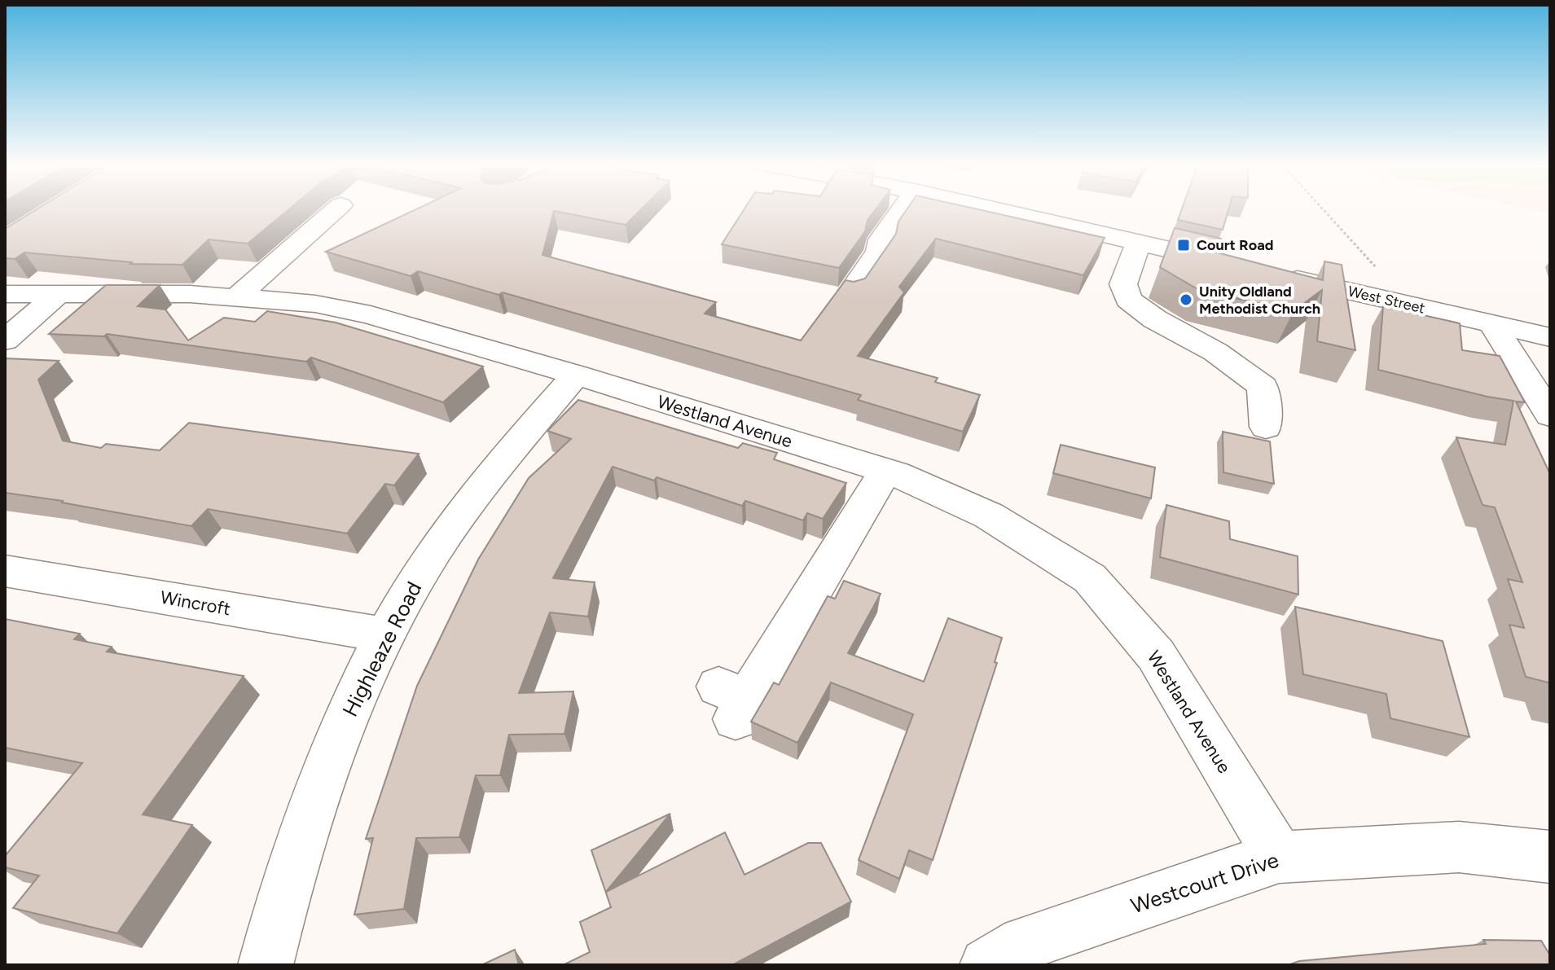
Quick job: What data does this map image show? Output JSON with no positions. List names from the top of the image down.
{
  "streets": {
    "street": [
      "West Street",
      "Westland Avenue",
      "Wincroft",
      "Highleaze Road",
      "Westcourt Drive"
    ]
  },
  "crossings": [
    ["Westland Avenue", "Highleaze Road"],
    ["Westland Avenue", "Westcourt Drive"],
    ["Wincroft", "Highleaze Road"]
  ],
  "places": {
    "transit": ["Court Road"],
    "other": ["Unity Oldland Methodist Church"]
  }
}
